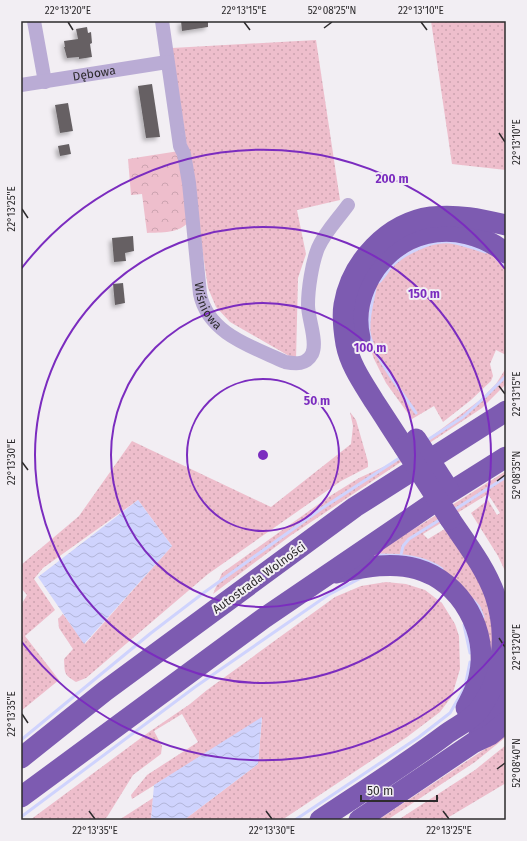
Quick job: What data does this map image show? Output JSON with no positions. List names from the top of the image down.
{
  "streets": {
    "highway": ["Autostrada Wolności"],
    "street": ["Dębowa", "Wiśniowa"]
  },
  "crossings": [
    ["Dębowa", "Wiśniowa"]
  ],
  "scale_bar": "50 m",
  "coordinates": [
    "22°13'20\"E",
    "22°13'15\"E",
    "52°08'25\"N",
    "22°13'10\"E",
    "22°13'25\"E",
    "22°13'30\"E",
    "52°08'35\"N",
    "22°13'35\"E",
    "52°08'40\"N"
  ],
  "rings": [
    "200 m",
    "150 m",
    "100 m",
    "50 m"
  ]
}
